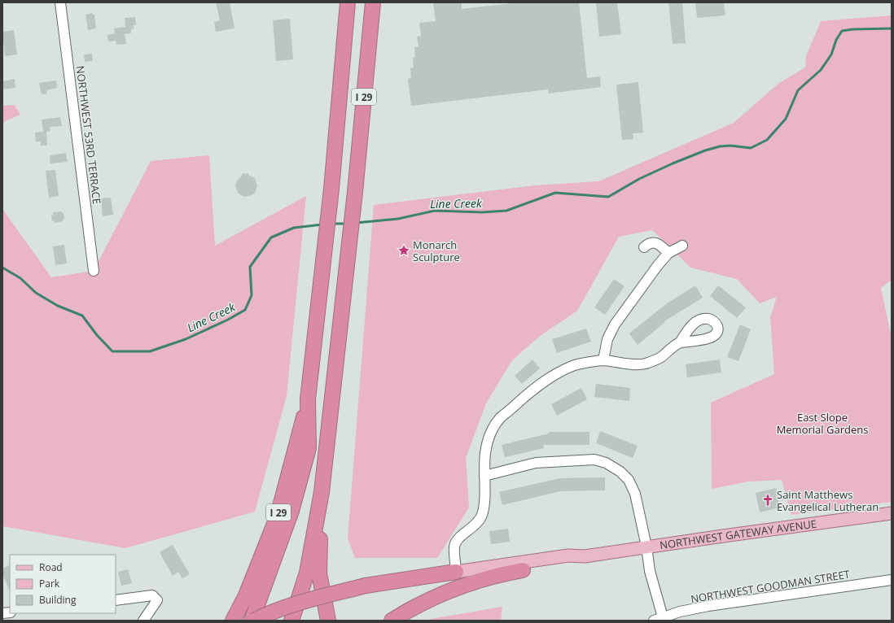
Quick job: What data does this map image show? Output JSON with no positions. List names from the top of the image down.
{
  "streets": {
    "highway": ["I 29"],
    "main road": ["NORTHWEST GATEWAY AVENUE"],
    "street": ["NORTHWEST 53RD TERRACE", "NORTHWEST GOODMAN STREET"]
  },
  "water": ["Line Creek"],
  "parks": ["East Slope Memorial Gardens"],
  "places": {
    "place": ["Monarch Sculpture"],
    "church": ["Saint Matthews Evangelical Lutheran"]
  },
  "legend": ["Road", "Park", "Building"]
}
